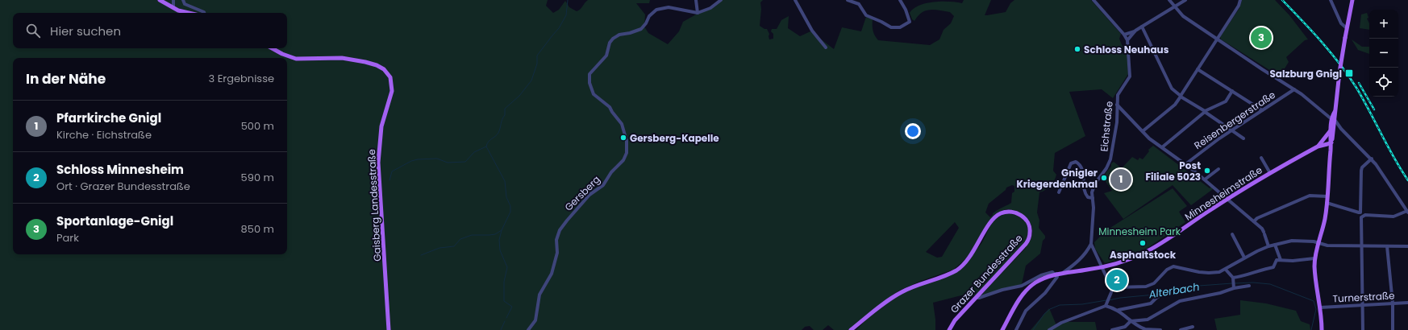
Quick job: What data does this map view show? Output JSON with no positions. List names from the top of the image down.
{
  "streets": {
    "main road": ["Minnesheimstraße", "Gaisberg Landesstraße", "Grazer Bundesstraße"],
    "street": [
      "Reisenbergerstraße",
      "Eichstraße",
      "Gersberg",
      "Turnerstraße"
    ]
  },
  "crossings": [
    ["Eichstraße", "Minnesheimstraße"]
  ],
  "water": ["Alterbach"],
  "parks": ["Minnesheim Park"],
  "places": {
    "other": [
      "Schloss Neuhaus",
      "Gersberg-Kapelle",
      "Post Filiale 5023",
      "Gnigler Kriegerdenkmal",
      "Asphaltstock"
    ],
    "transit": ["Salzburg Gnigl"]
  },
  "page": {
    "map_buttons": ["+", "−"],
    "search": "Hier suchen",
    "pins": ["3", "1", "2"],
    "heading": ["In der Nähe", "3 Ergebnisse"],
    "list": [
      {
        "mark": "1",
        "name": "Pfarrkirche Gnigl",
        "note": "Kirche · Eichstraße",
        "value": "500 m"
      },
      {
        "mark": "2",
        "name": "Schloss Minnesheim",
        "note": "Ort · Grazer Bundesstraße",
        "value": "590 m"
      },
      {
        "mark": "3",
        "name": "Sportanlage-Gnigl",
        "note": "Park",
        "value": "850 m"
      }
    ]
  }
}
